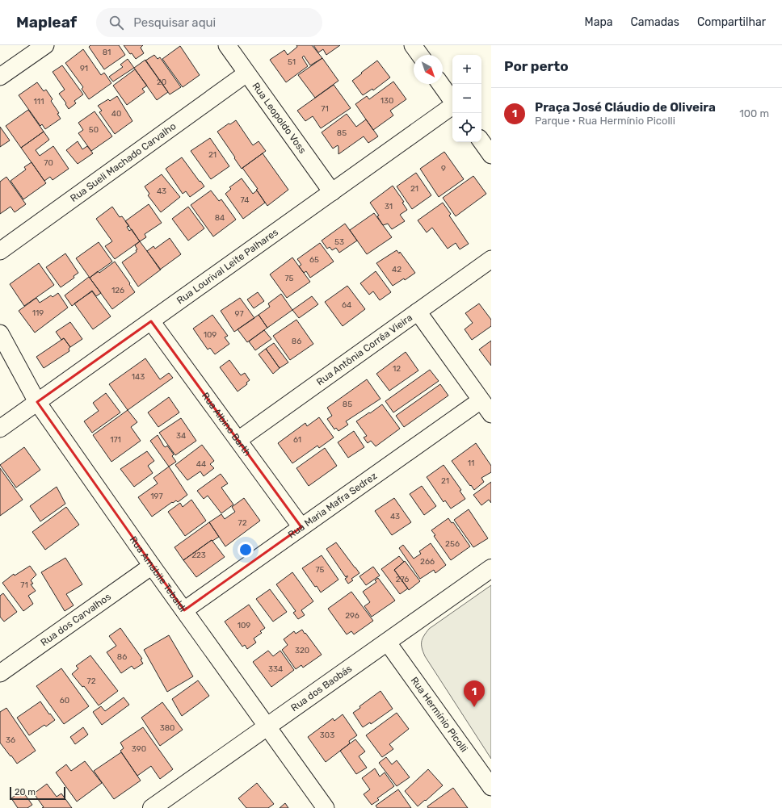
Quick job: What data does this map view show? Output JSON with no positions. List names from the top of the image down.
{
  "streets": {
    "street": [
      "Rua Leopoldo Voss",
      "Rua Sueli Machado Carvalho",
      "Rua Lourival Leite Palhares",
      "Rua Antônia Corrêa Vieira",
      "Rua Albino Barth",
      "Rua Maria Mafra Sedrez",
      "Rua Amábile Tebaldi",
      "Rua dos Carvalhos",
      "Rua dos Baobás",
      "Rua Hermínio Picolli"
    ]
  },
  "crossings": [
    ["Rua Leopoldo Voss", "Rua Sueli Machado Carvalho"],
    ["Rua Leopoldo Voss", "Rua Lourival Leite Palhares"],
    ["Rua Lourival Leite Palhares", "Rua Albino Barth"],
    ["Rua Lourival Leite Palhares", "Rua Amábile Tebaldi"],
    ["Rua Antônia Corrêa Vieira", "Rua Albino Barth"],
    ["Rua Albino Barth", "Rua Maria Mafra Sedrez"],
    ["Rua Maria Mafra Sedrez", "Rua Amábile Tebaldi"],
    ["Rua Amábile Tebaldi", "Rua dos Carvalhos"],
    ["Rua Amábile Tebaldi", "Rua dos Baobás"],
    ["Rua dos Baobás", "Rua Hermínio Picolli"]
  ],
  "house_numbers": [
    "81",
    "51",
    "91",
    "20",
    "130",
    "111",
    "71",
    "40",
    "50",
    "85",
    "21",
    "70",
    "9",
    "21",
    "43",
    "74",
    "31",
    "84",
    "53",
    "65",
    "42",
    "75",
    "126",
    "64",
    "119",
    "97",
    "109",
    "86",
    "12",
    "143",
    "85",
    "34",
    "171",
    "61",
    "11",
    "44",
    "21",
    "197",
    "43",
    "72",
    "256",
    "223",
    "266",
    "75",
    "276",
    "71",
    "296",
    "109",
    "320",
    "86",
    "334",
    "72",
    "60",
    "380",
    "303",
    "36",
    "390"
  ],
  "scale_bar": "20 m",
  "north": "bottom right",
  "page": {
    "header": "Mapleaf",
    "search": "Pesquisar aqui",
    "nav": ["Mapa", "Camadas", "Compartilhar"],
    "heading": "Por perto",
    "map_buttons": ["+", "−"],
    "list": [
      {
        "mark": "1",
        "name": "Praça José Cláudio de Oliveira",
        "note": "Parque · Rua Hermínio Picolli",
        "value": "100 m"
      }
    ],
    "pins": "1",
    "scale": "20 m"
  }
}
